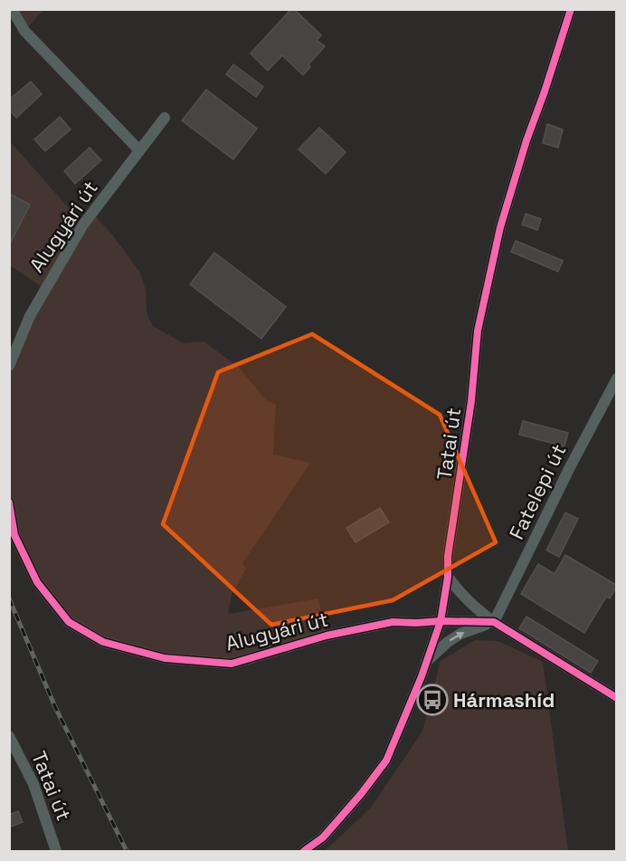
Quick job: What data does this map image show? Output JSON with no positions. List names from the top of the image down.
{
  "streets": {
    "street": ["Alugyári út", "Tatai út", "Fatelepi út"]
  },
  "crossings": [
    ["Alugyári út", "Tatai út"],
    ["Alugyári út", "Fatelepi út"]
  ],
  "places": {
    "bus stop": ["Hármashíd"]
  }
}
